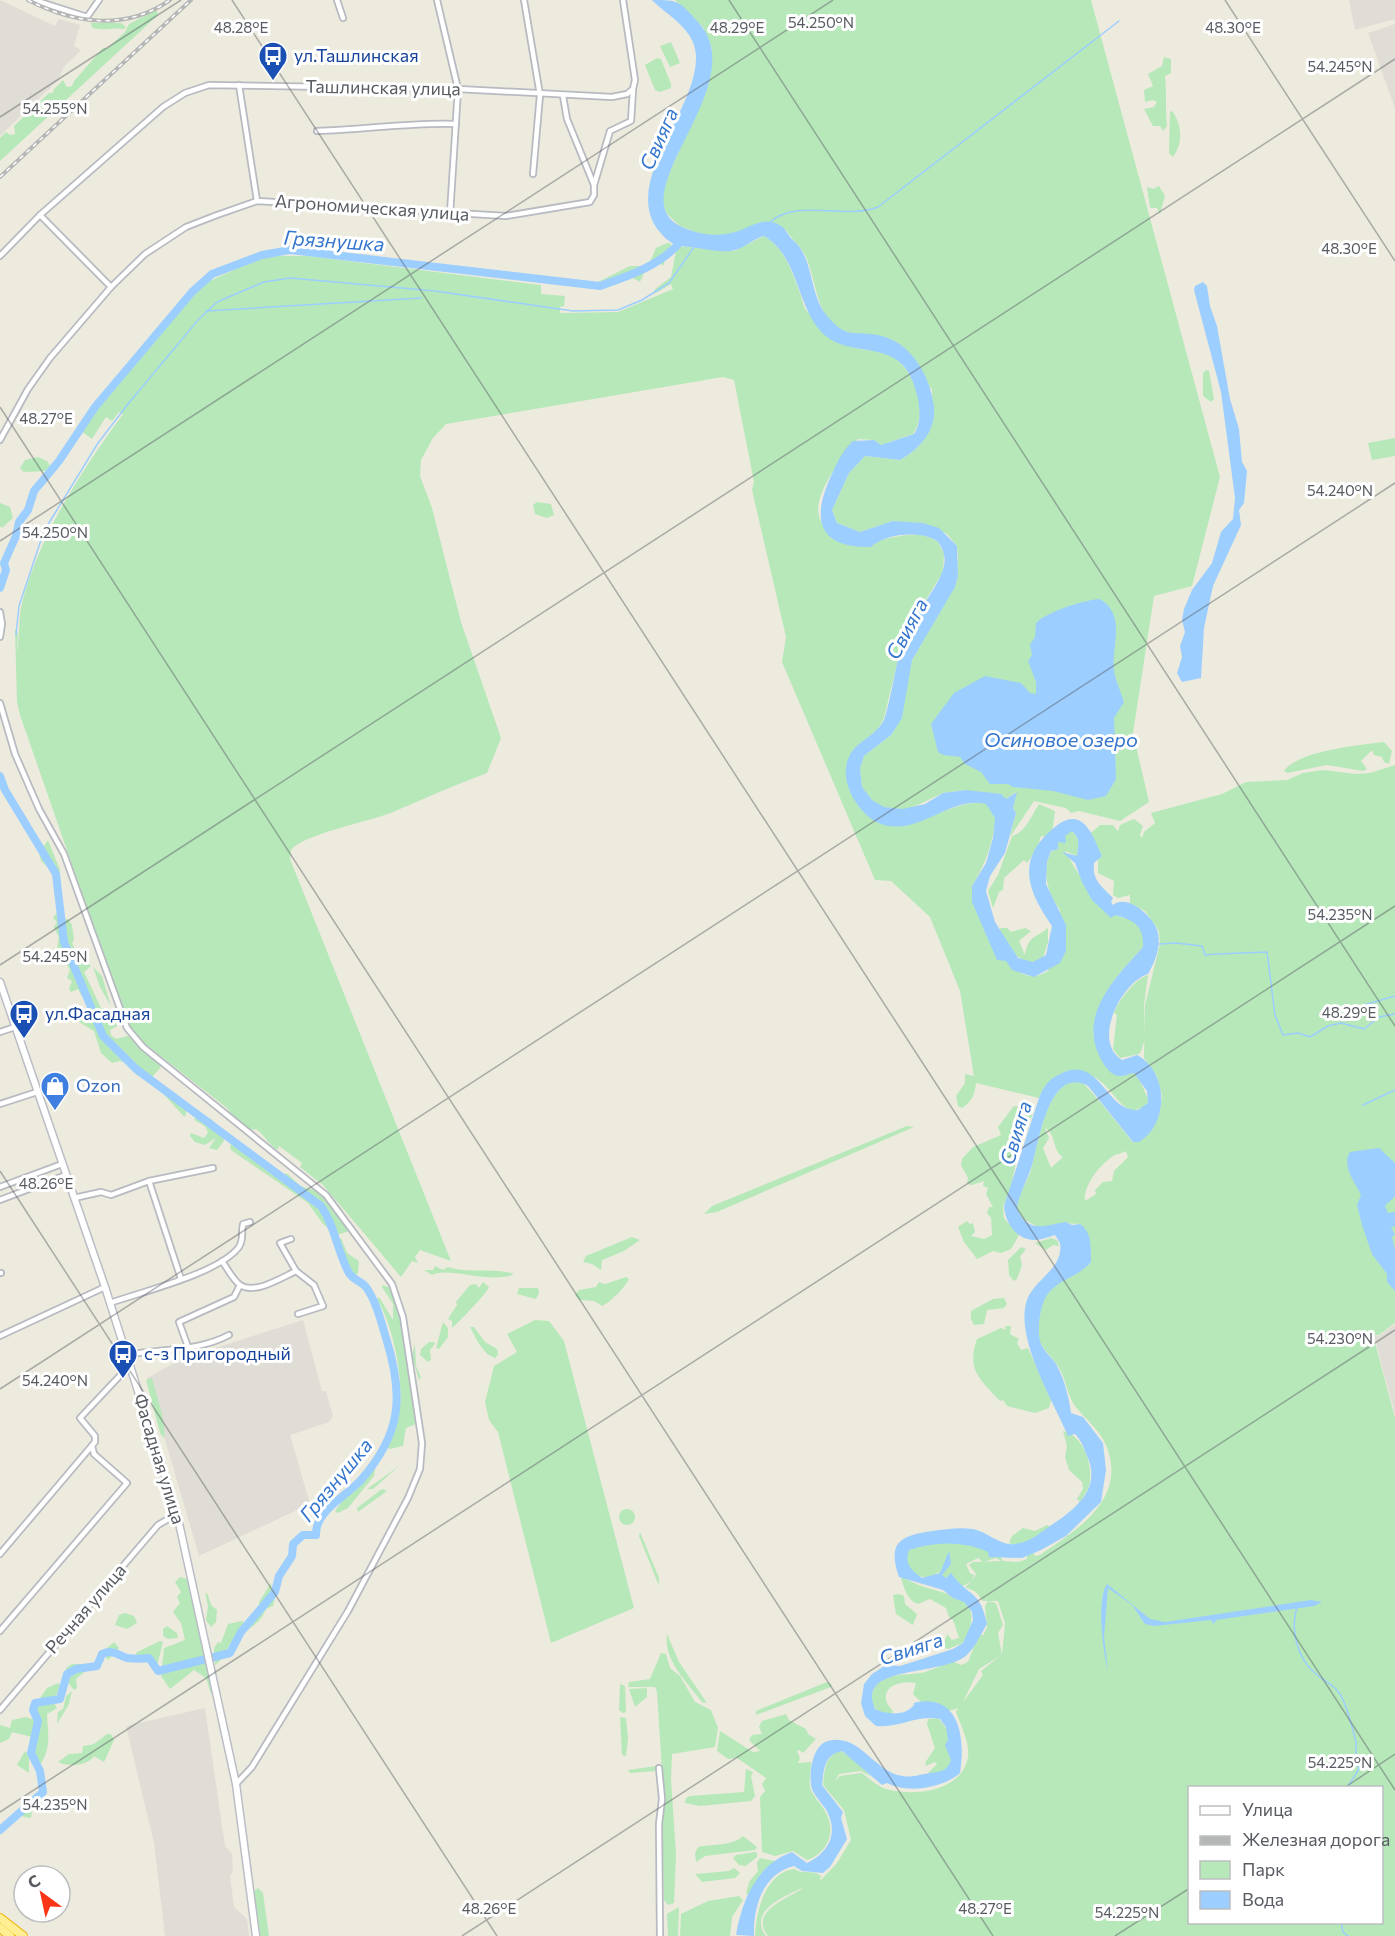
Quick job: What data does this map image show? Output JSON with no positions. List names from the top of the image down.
{
  "streets": {
    "main road": ["Фасадная улица"],
    "street": ["Ташлинская улица", "Агрономическая улица", "Речная улица"]
  },
  "crossings": [
    ["Фасадная улица", "Речная улица"]
  ],
  "water": ["Свияга", "Грязнушка", "Осиновое озеро"],
  "places": {
    "bus stop": ["ул.Ташлинская", "ул.Фасадная", "с-з Пригородный"],
    "shop": ["Ozon"]
  },
  "legend": [
    "Улица",
    "Железная дорога",
    "Парк",
    "Вода"
  ],
  "north": "top left",
  "coordinates": [
    "54.250°N",
    "48.28°E",
    "48.29°E",
    "48.30°E",
    "54.245°N",
    "54.255°N",
    "48.27°E",
    "54.240°N",
    "54.235°N",
    "48.26°E",
    "54.230°N",
    "54.225°N"
  ]
}
